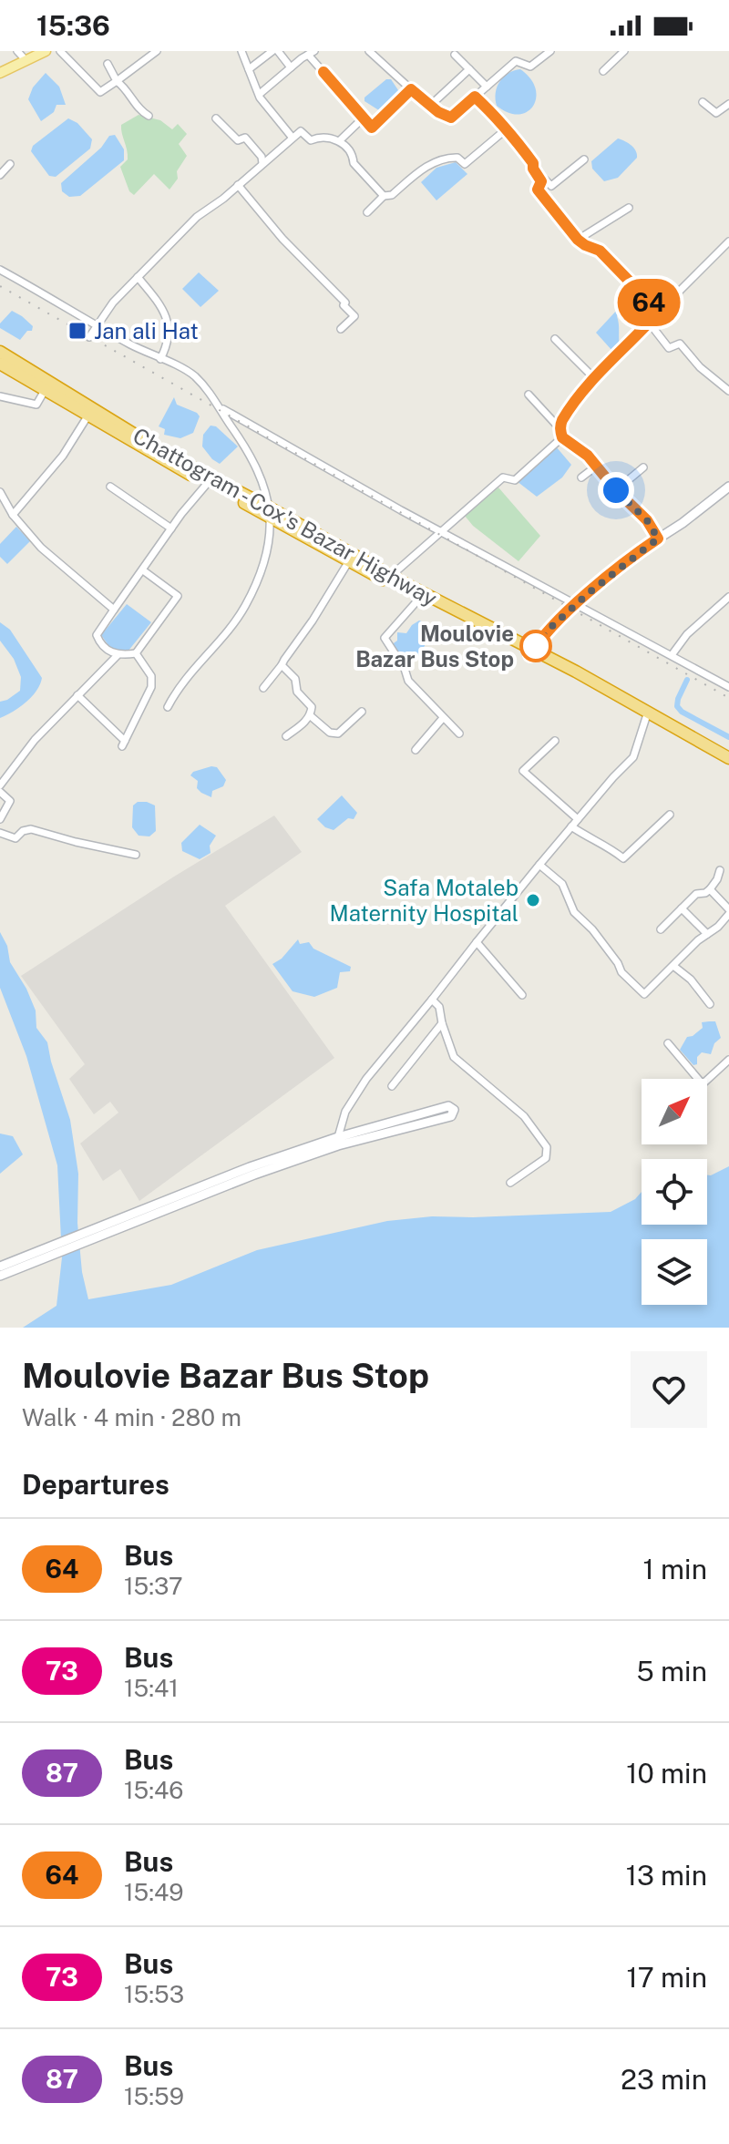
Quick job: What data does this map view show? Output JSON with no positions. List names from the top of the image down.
{
  "streets": {
    "highway": ["Chattogram - Cox's Bazar Highway"]
  },
  "places": {
    "transit": ["Jan ali Hat"],
    "other": ["Moulovie Bazar Bus Stop", "Safa Motaleb Maternity Hospital"]
  },
  "lines": ["bus line 64"],
  "north": "top right",
  "page": {
    "status": "15:36",
    "on_map": "64",
    "heading": [
      ["Moulovie Bazar Bus Stop", "Walk · 4 min · 280 m"],
      "Departures"
    ],
    "list": [
      {
        "mark": "64",
        "name": "Bus",
        "note": "15:37",
        "value": "1 min"
      },
      {
        "mark": "73",
        "name": "Bus",
        "note": "15:41",
        "value": "5 min"
      },
      {
        "mark": "87",
        "name": "Bus",
        "note": "15:46",
        "value": "10 min"
      },
      {
        "mark": "64",
        "name": "Bus",
        "note": "15:49",
        "value": "13 min"
      },
      {
        "mark": "73",
        "name": "Bus",
        "note": "15:53",
        "value": "17 min"
      },
      {
        "mark": "87",
        "name": "Bus",
        "note": "15:59",
        "value": "23 min"
      }
    ]
  }
}
